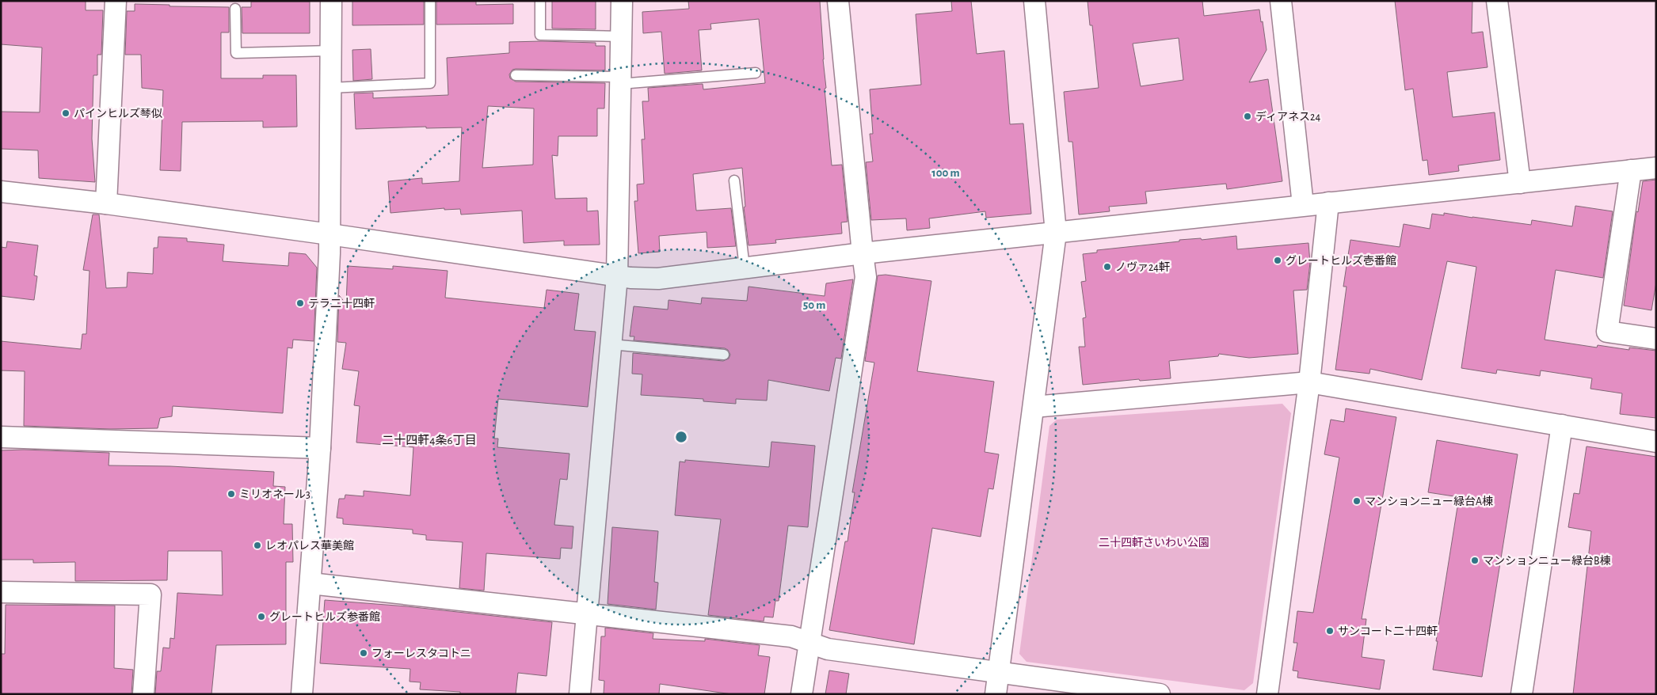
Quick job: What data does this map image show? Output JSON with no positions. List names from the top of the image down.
{
  "districts": ["二十四軒4条6丁目"],
  "parks": ["二十四軒さいわい公園"],
  "places": [
    "パインヒルズ琴似",
    "ディアネス24",
    "グレートヒルズ壱番館",
    "ノヴァ24軒",
    "テラ二十四軒",
    "ミリオネール3",
    "マンションニュー緑台A棟",
    "レオパレス華美館",
    "マンションニュー緑台B棟",
    "グレートヒルズ参番館",
    "サンコート二十四軒",
    "フォーレスタコトニ"
  ],
  "rings": ["100 m", "50 m"]
}
